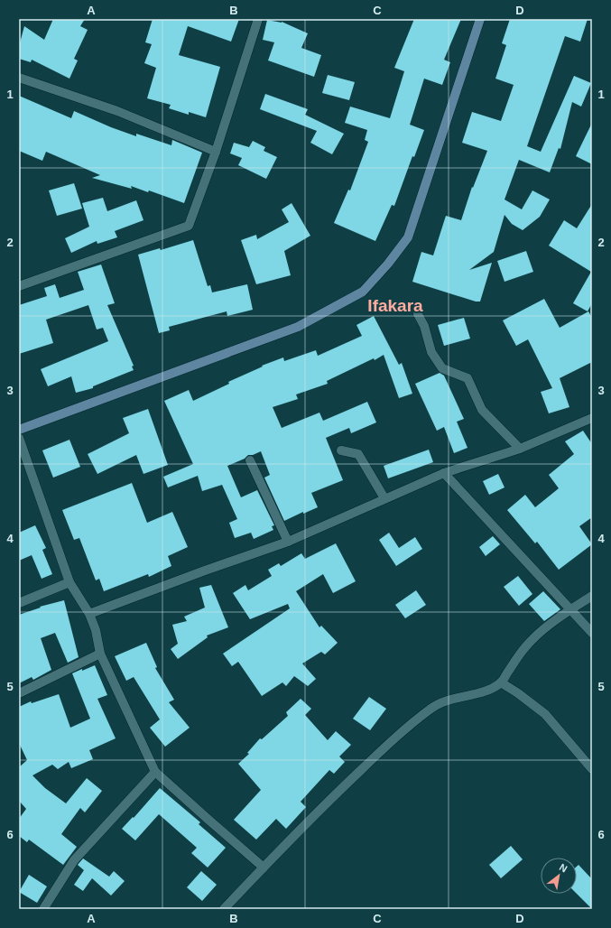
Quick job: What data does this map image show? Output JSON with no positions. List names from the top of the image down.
{
  "districts": ["Ifakara"],
  "north": "top right",
  "grid": {
    "columns": [
      "A",
      "B",
      "C",
      "D"
    ],
    "rows": [
      "1",
      "2",
      "3",
      "4",
      "5",
      "6"
    ]
  }
}
